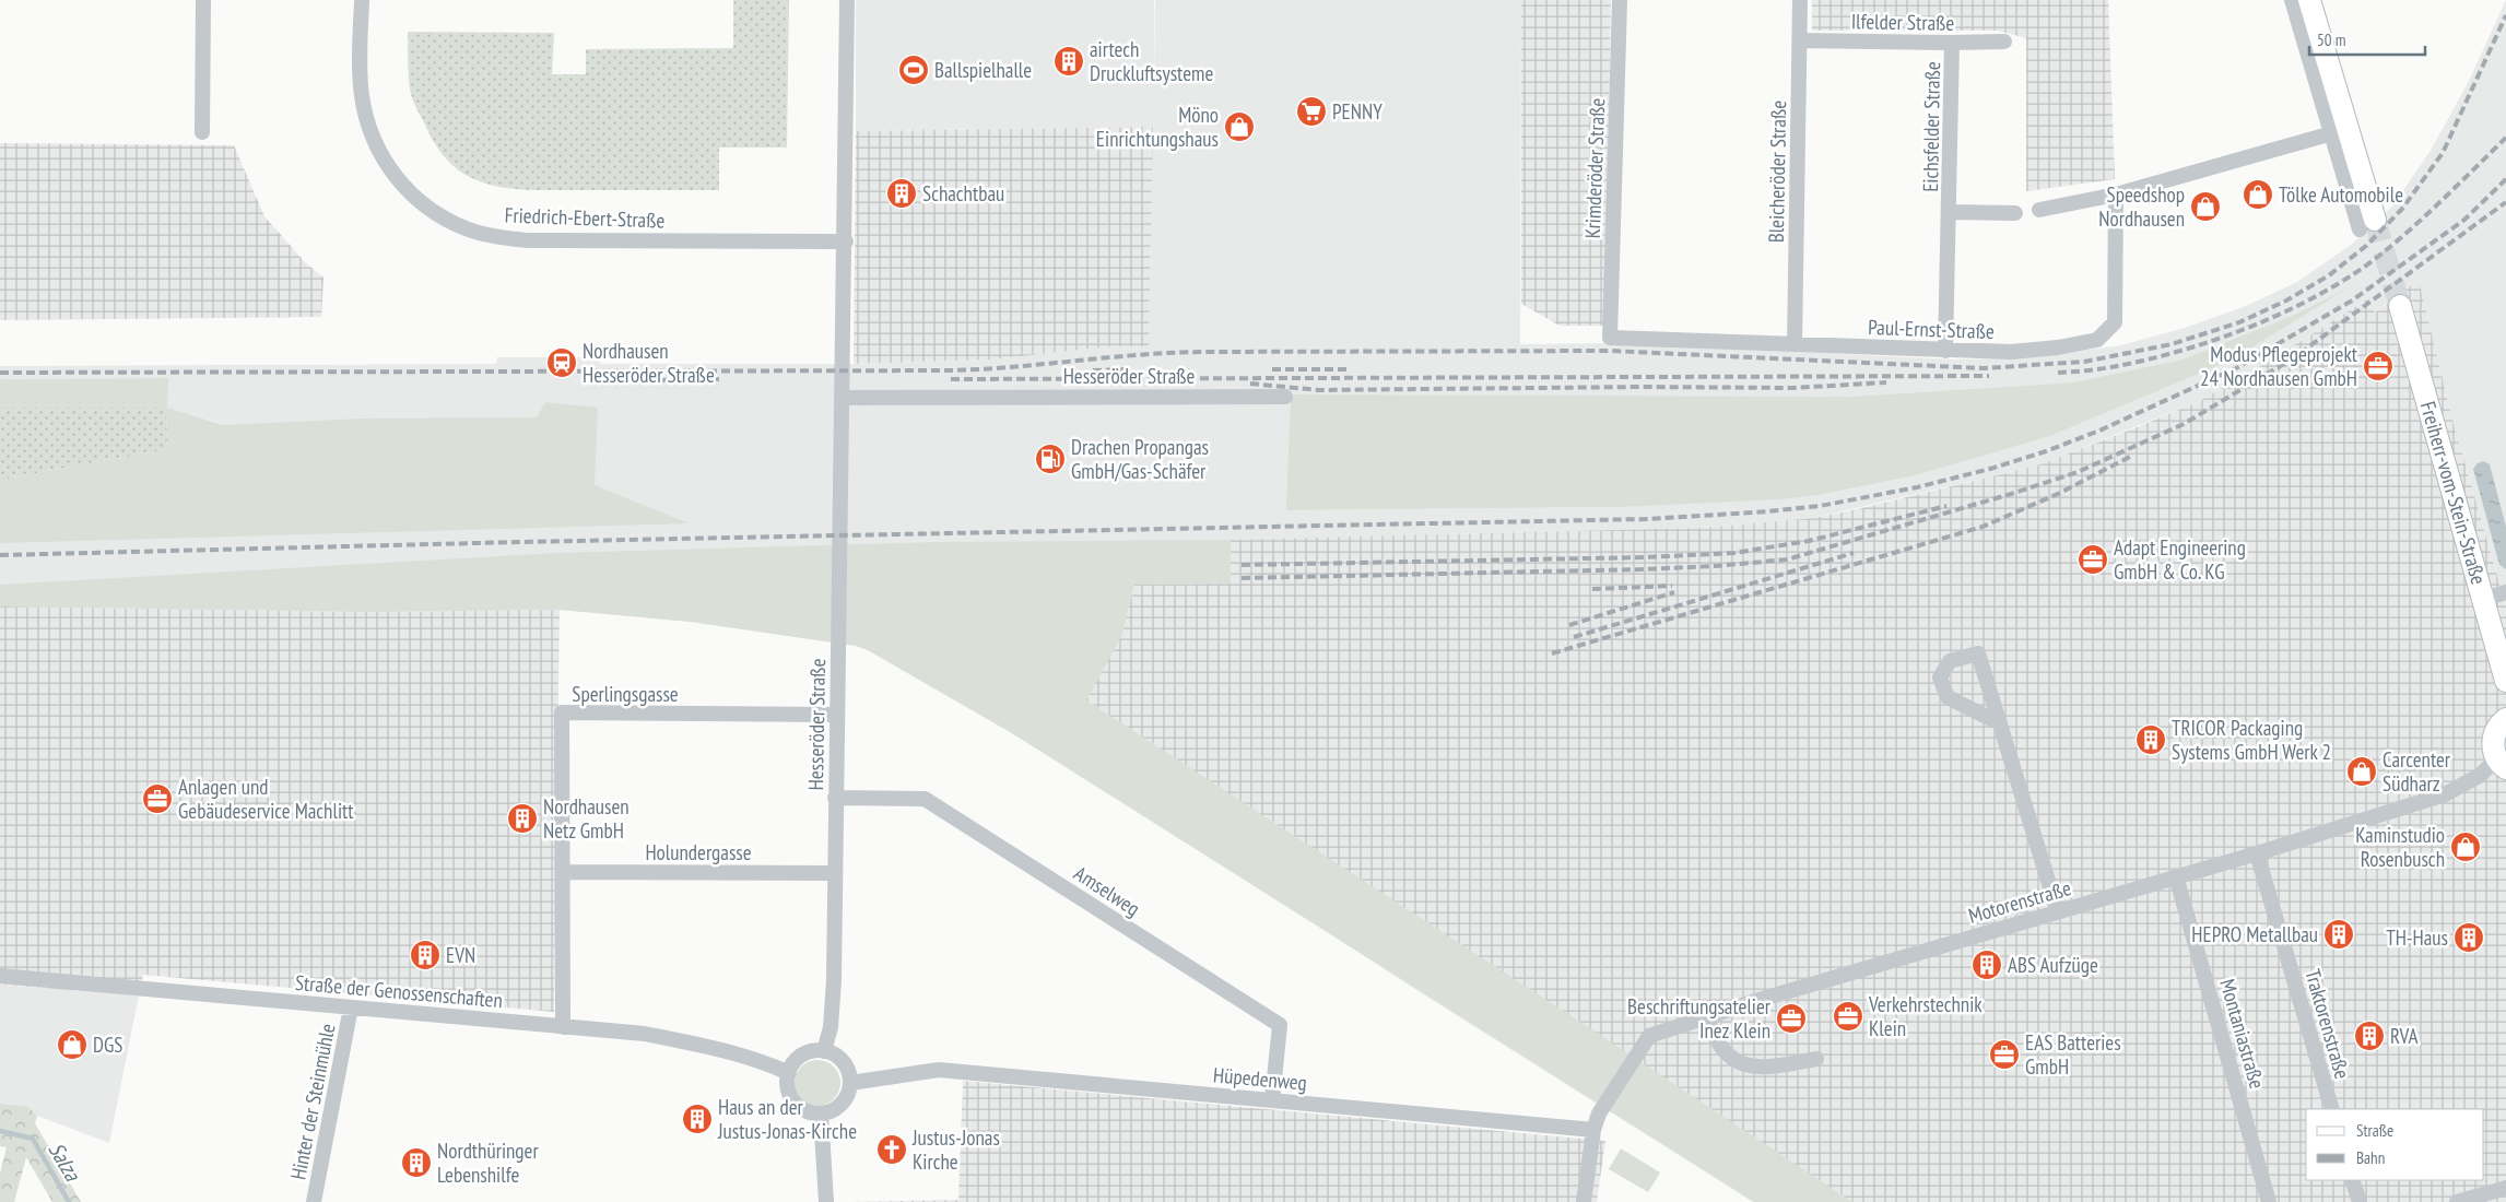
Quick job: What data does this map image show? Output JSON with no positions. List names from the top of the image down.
{
  "streets": {
    "main road": ["Freiherr-vom-Stein-Straße"],
    "street": [
      "Ilfelder Straße",
      "Eichsfelder Straße",
      "Krimderöder Straße",
      "Bleicheröder Straße",
      "Friedrich-Ebert-Straße",
      "Paul-Ernst-Straße",
      "Hesseröder Straße",
      "Sperlingsgasse",
      "Holundergasse",
      "Amselweg",
      "Motorenstraße",
      "Straße der Genossenschaften",
      "Traktorenstraße",
      "Montaniastraße",
      "Hüpedenweg",
      "Hinter der Steinmühle"
    ]
  },
  "crossings": [
    ["Ilfelder Straße", "Eichsfelder Straße"],
    ["Ilfelder Straße", "Bleicheröder Straße"],
    ["Eichsfelder Straße", "Paul-Ernst-Straße"],
    ["Krimderöder Straße", "Paul-Ernst-Straße"],
    ["Bleicheröder Straße", "Paul-Ernst-Straße"],
    ["Friedrich-Ebert-Straße", "Hesseröder Straße"],
    ["Hesseröder Straße", "Sperlingsgasse"],
    ["Hesseröder Straße", "Holundergasse"],
    ["Hesseröder Straße", "Amselweg"],
    ["Hesseröder Straße", "Straße der Genossenschaften"],
    ["Hesseröder Straße", "Hüpedenweg"],
    ["Sperlingsgasse", "Holundergasse"],
    ["Sperlingsgasse", "Straße der Genossenschaften"],
    ["Amselweg", "Hüpedenweg"],
    ["Motorenstraße", "Traktorenstraße"],
    ["Motorenstraße", "Montaniastraße"],
    ["Motorenstraße", "Hüpedenweg"],
    ["Straße der Genossenschaften", "Hüpedenweg"],
    ["Straße der Genossenschaften", "Hinter der Steinmühle"]
  ],
  "water": ["Salza"],
  "places": {
    "building": [
      "airtech Druckluftsysteme",
      "Schachtbau",
      "TRICOR Packaging Systems GmbH Werk 2",
      "Nordhausen Netz GmbH",
      "HEPRO Metallbau",
      "TH-Haus",
      "EVN",
      "ABS Aufzüge",
      "RVA",
      "Haus an der Justus-Jonas-Kirche",
      "Nordthüringer Lebenshilfe"
    ],
    "sports": ["Ballspielhalle"],
    "supermarket": ["PENNY"],
    "shop": [
      "Möno Einrichtungshaus",
      "Tölke Automobile",
      "Speedshop Nordhausen",
      "Carcenter Südharz",
      "Kaminstudio Rosenbusch",
      "DGS"
    ],
    "station": ["Nordhausen Hesseröder Straße"],
    "office": [
      "Modus Pflegeprojekt 24 Nordhausen GmbH",
      "Adapt Engineering GmbH & Co. KG",
      "Anlagen und Gebäudeservice Machlitt",
      "Verkehrstechnik Klein",
      "Beschriftungsatelier Inez Klein",
      "EAS Batteries GmbH"
    ],
    "fuel station": ["Drachen Propangas GmbH/Gas-Schäfer"],
    "church": ["Justus-Jonas Kirche"]
  },
  "legend": ["Straße", "Bahn"],
  "scale_bar": "50 m"
}
